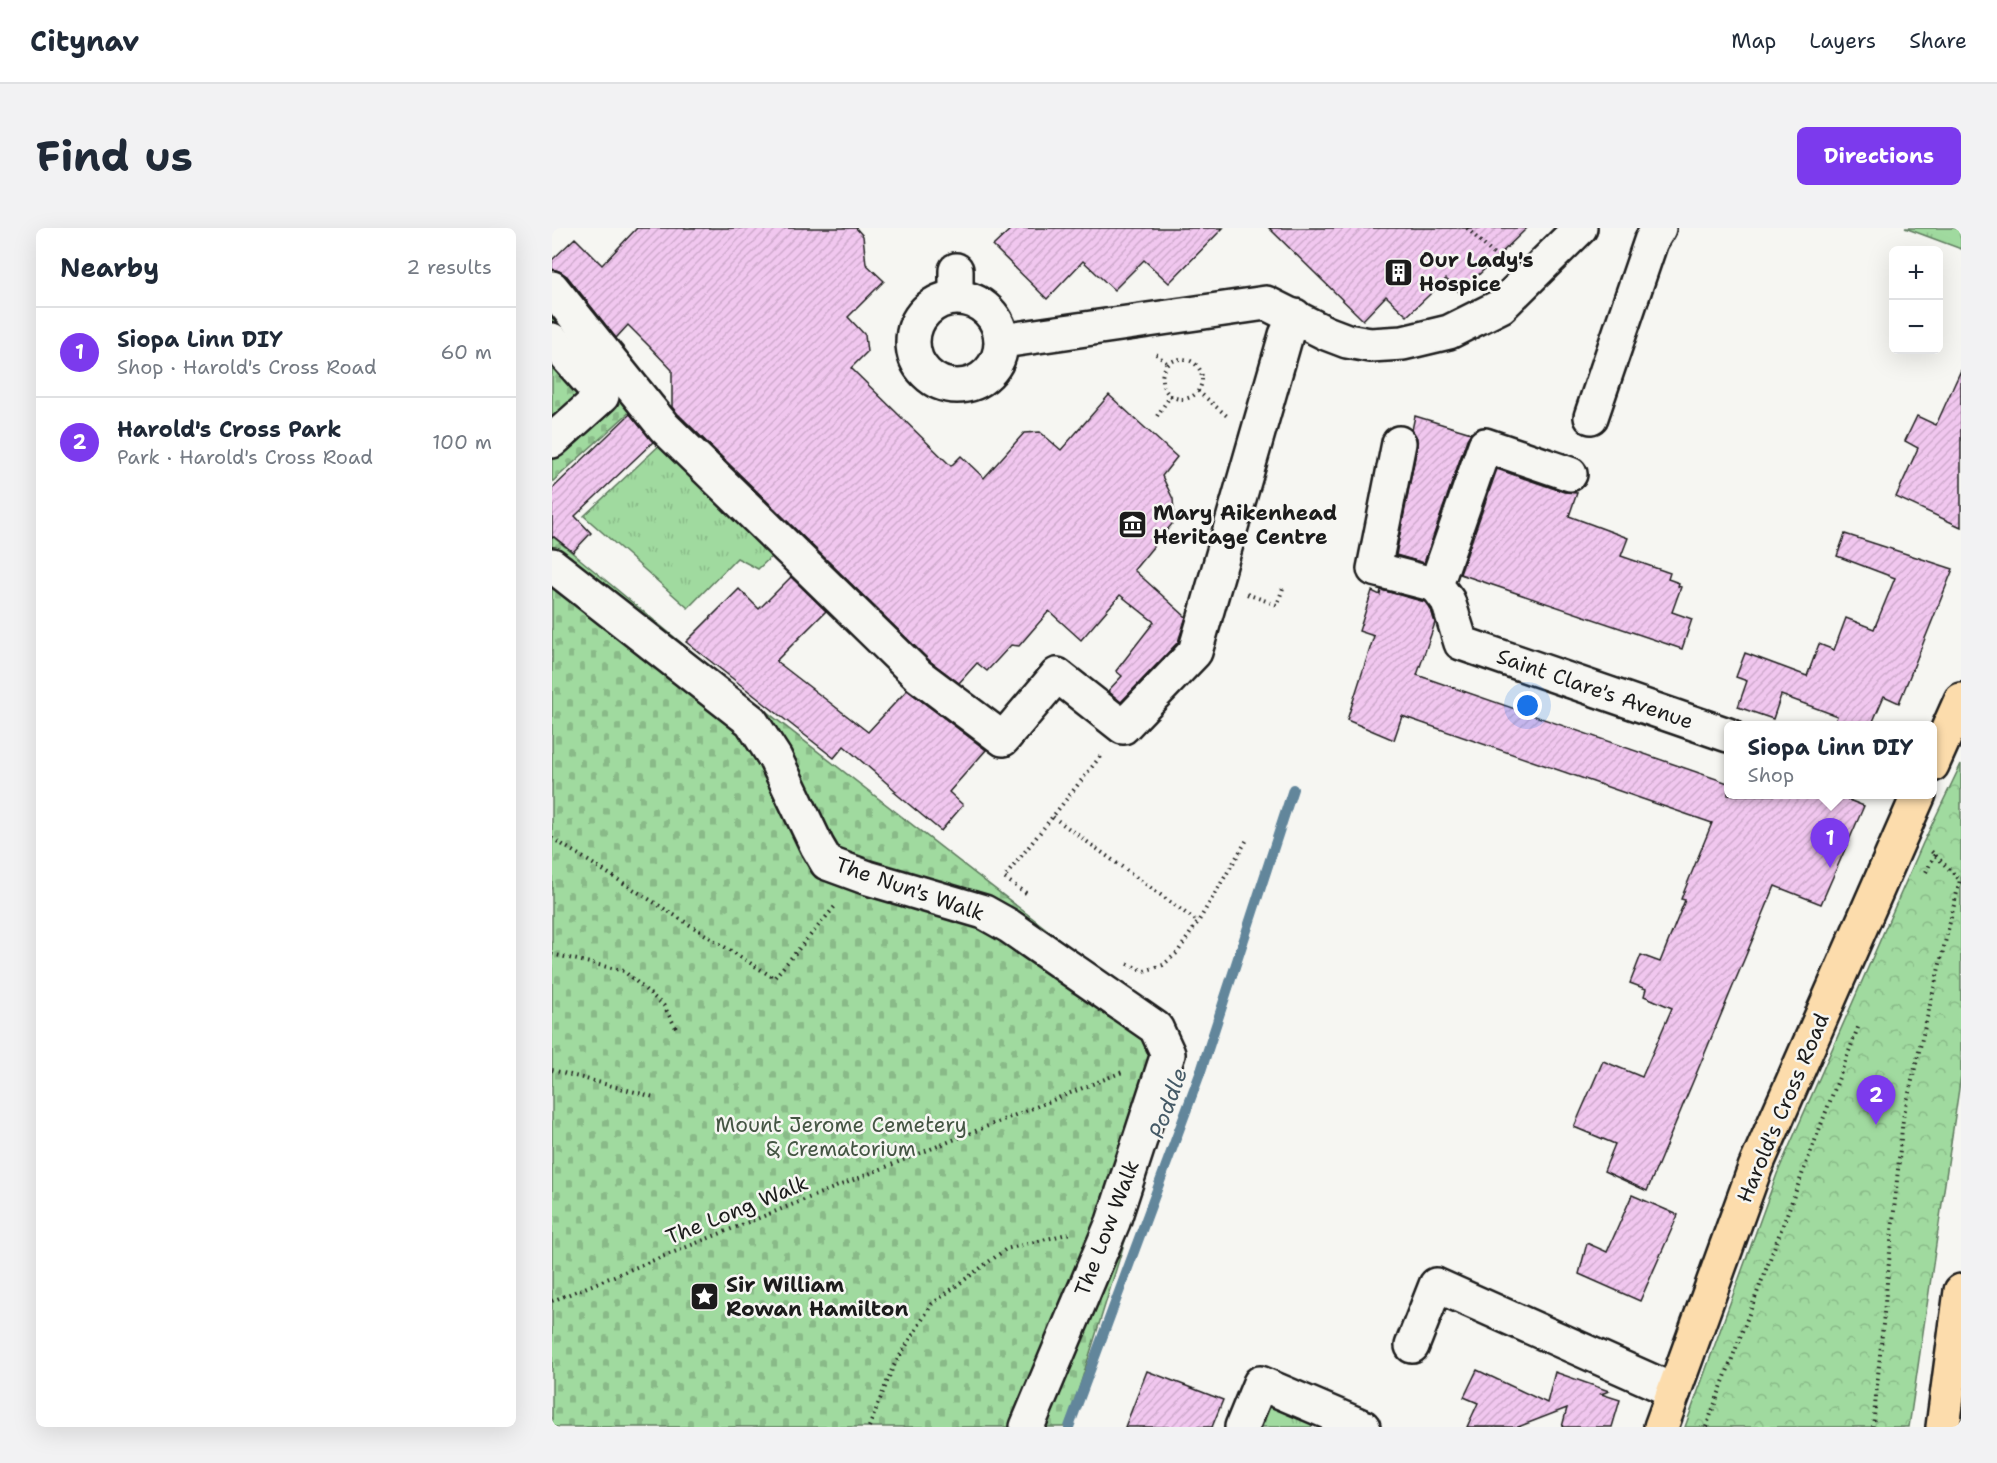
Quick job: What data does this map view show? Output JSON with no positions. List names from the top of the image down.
{
  "streets": {
    "main road": ["Harold's Cross Road"],
    "street": ["Saint Clare's Avenue", "The Nun's Walk", "The Low Walk"],
    "path": ["The Long Walk"]
  },
  "crossings": [
    ["The Nun's Walk", "The Long Walk"],
    ["The Nun's Walk", "The Low Walk"],
    ["The Long Walk", "The Low Walk"]
  ],
  "water": ["Poddle"],
  "parks": ["Mount Jerome Cemetery & Crematorium"],
  "places": {
    "building": ["Our Lady's Hospice"],
    "museum": ["Mary Aikenhead Heritage Centre"],
    "place": ["Sir William Rowan Hamilton"]
  },
  "page": {
    "header": "Citynav",
    "nav": ["Map", "Layers", "Share"],
    "buttons": "Directions",
    "title": "Find us",
    "heading": ["Nearby", "2 results"],
    "map_buttons": ["+", "−"],
    "list": [
      {
        "mark": "1",
        "name": "Siopa Linn DIY",
        "note": "Shop · Harold's Cross Road",
        "value": "60 m"
      },
      {
        "mark": "2",
        "name": "Harold's Cross Park",
        "note": "Park · Harold's Cross Road",
        "value": "100 m"
      }
    ],
    "popup": ["Siopa Linn DIY", "Shop"],
    "pins": ["1", "2"]
  }
}
